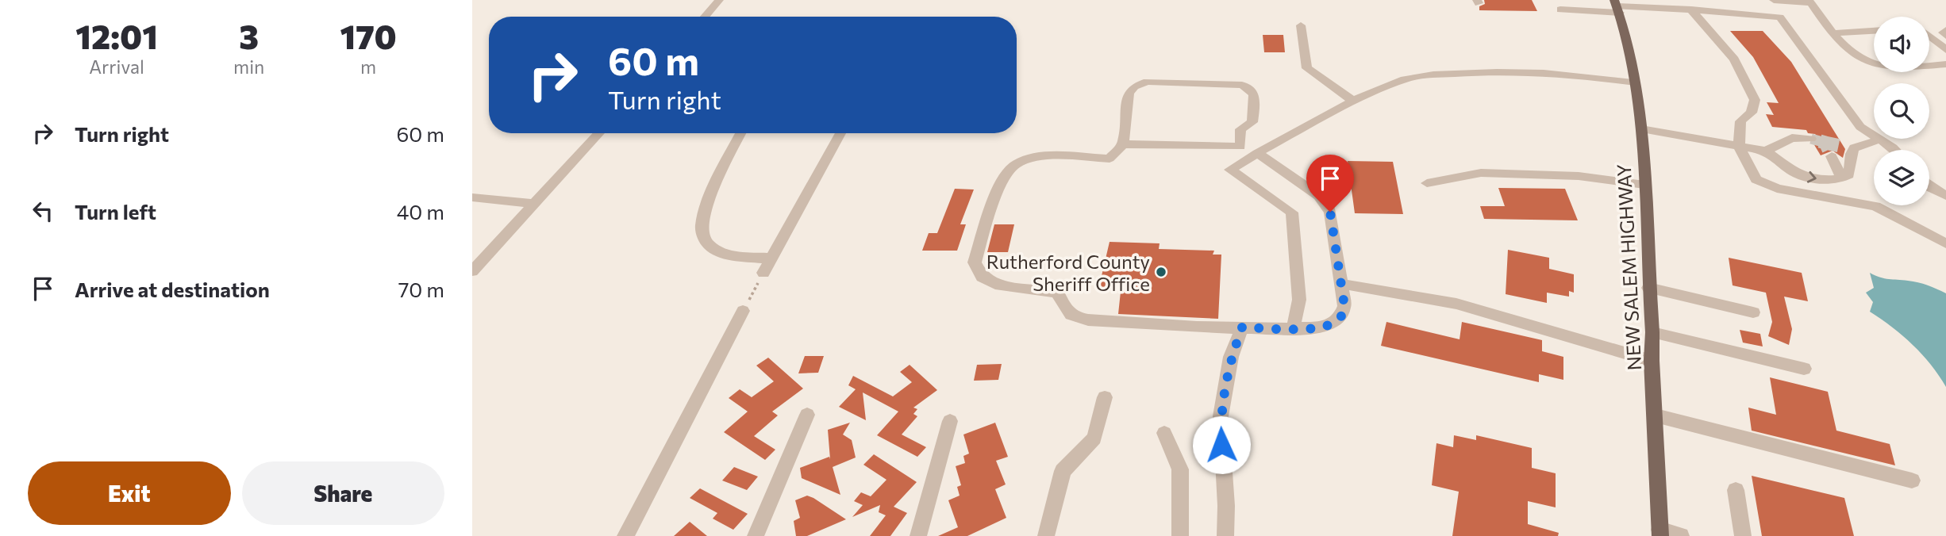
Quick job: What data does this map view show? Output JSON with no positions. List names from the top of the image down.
{
  "streets": {
    "main road": ["NEW SALEM HIGHWAY"]
  },
  "places": ["Rutherford County Sheriff Office"],
  "page": {
    "eta": [
      "12:01",
      "Arrival",
      "3",
      "min",
      "170",
      "m"
    ],
    "turn": ["60 m", "Turn right"],
    "list": [
      {
        "name": "Turn right",
        "value": "60 m"
      },
      {
        "name": "Turn left",
        "value": "40 m"
      },
      {
        "name": "Arrive at destination",
        "value": "70 m"
      }
    ],
    "buttons": ["Exit", "Share"]
  }
}
